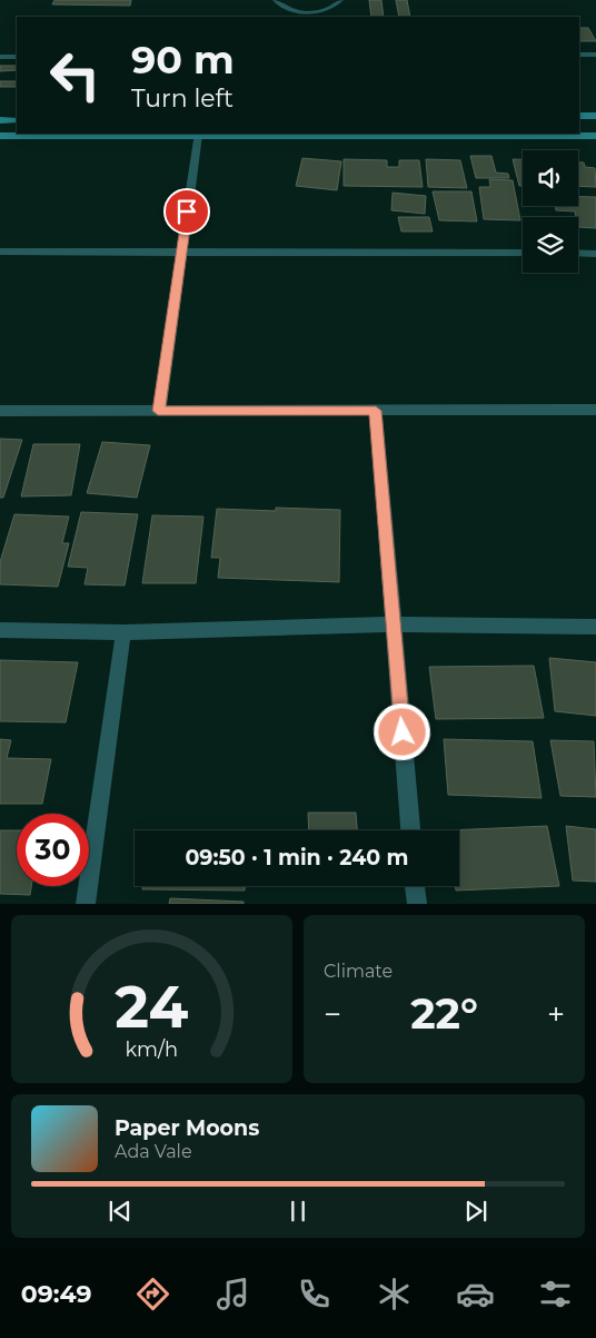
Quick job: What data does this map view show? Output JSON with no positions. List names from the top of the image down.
{
  "page": {
    "turn": ["90 m", "Turn left"],
    "limit": "30",
    "trip": "09:50 · 1 min · 240 m",
    "tile": "Climate",
    "heat": ["−", "22°", "+"],
    "song": ["Paper Moons", "Ada Vale"],
    "tabs": "09:49",
    "gauge": ["24", "km/h"]
  }
}
